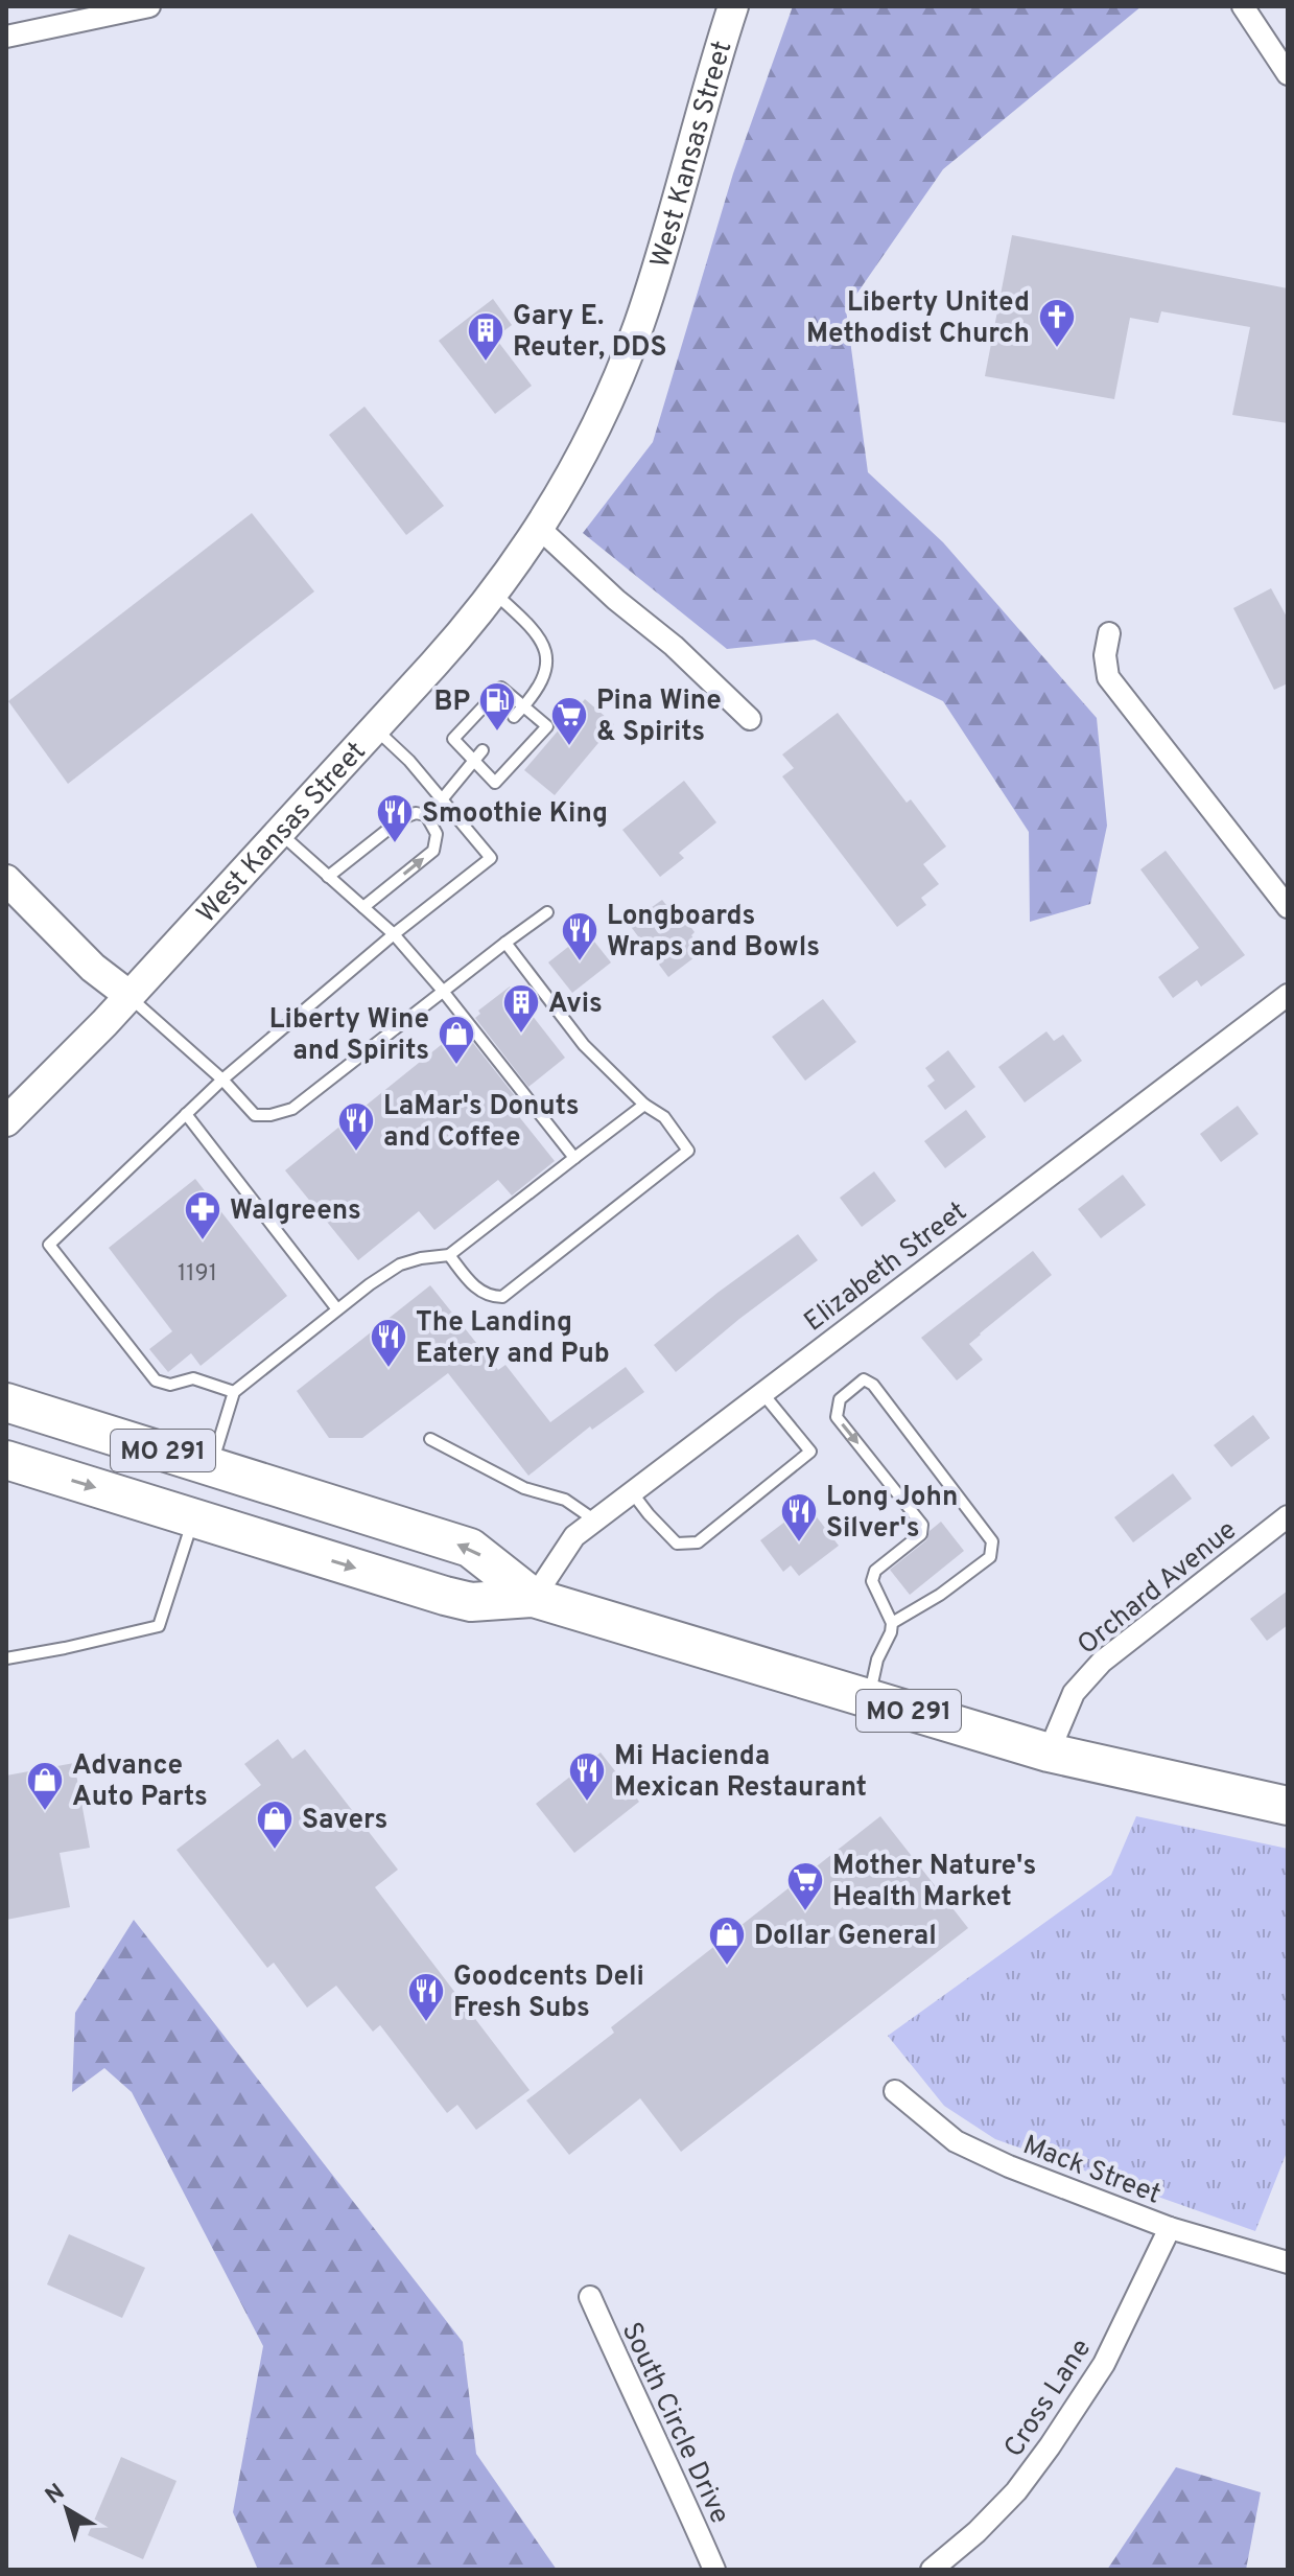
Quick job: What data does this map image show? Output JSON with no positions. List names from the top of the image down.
{
  "streets": {
    "highway": ["MO 291"],
    "main road": ["West Kansas Street"],
    "street": [
      "Elizabeth Street",
      "Orchard Avenue",
      "Mack Street",
      "Cross Lane",
      "South Circle Drive"
    ]
  },
  "crossings": [
    ["Elizabeth Street", "MO 291"],
    ["MO 291", "Orchard Avenue"],
    ["Mack Street", "Cross Lane"]
  ],
  "places": {
    "church": ["Liberty United Methodist Church"],
    "building": ["Gary E. Reuter, DDS", "Avis"],
    "fuel station": ["BP"],
    "supermarket": ["Pina Wine & Spirits", "Mother Nature's Health Market"],
    "restaurant": [
      "Smoothie King",
      "Longboards Wraps and Bowls",
      "LaMar's Donuts and Coffee",
      "The Landing Eatery and Pub",
      "Long John Silver's",
      "Mi Hacienda Mexican Restaurant",
      "Goodcents Deli Fresh Subs"
    ],
    "shop": [
      "Liberty Wine and Spirits",
      "Advance Auto Parts",
      "Savers",
      "Dollar General"
    ],
    "pharmacy": ["Walgreens"]
  },
  "house_numbers": ["1191"],
  "north": "top left"
}
